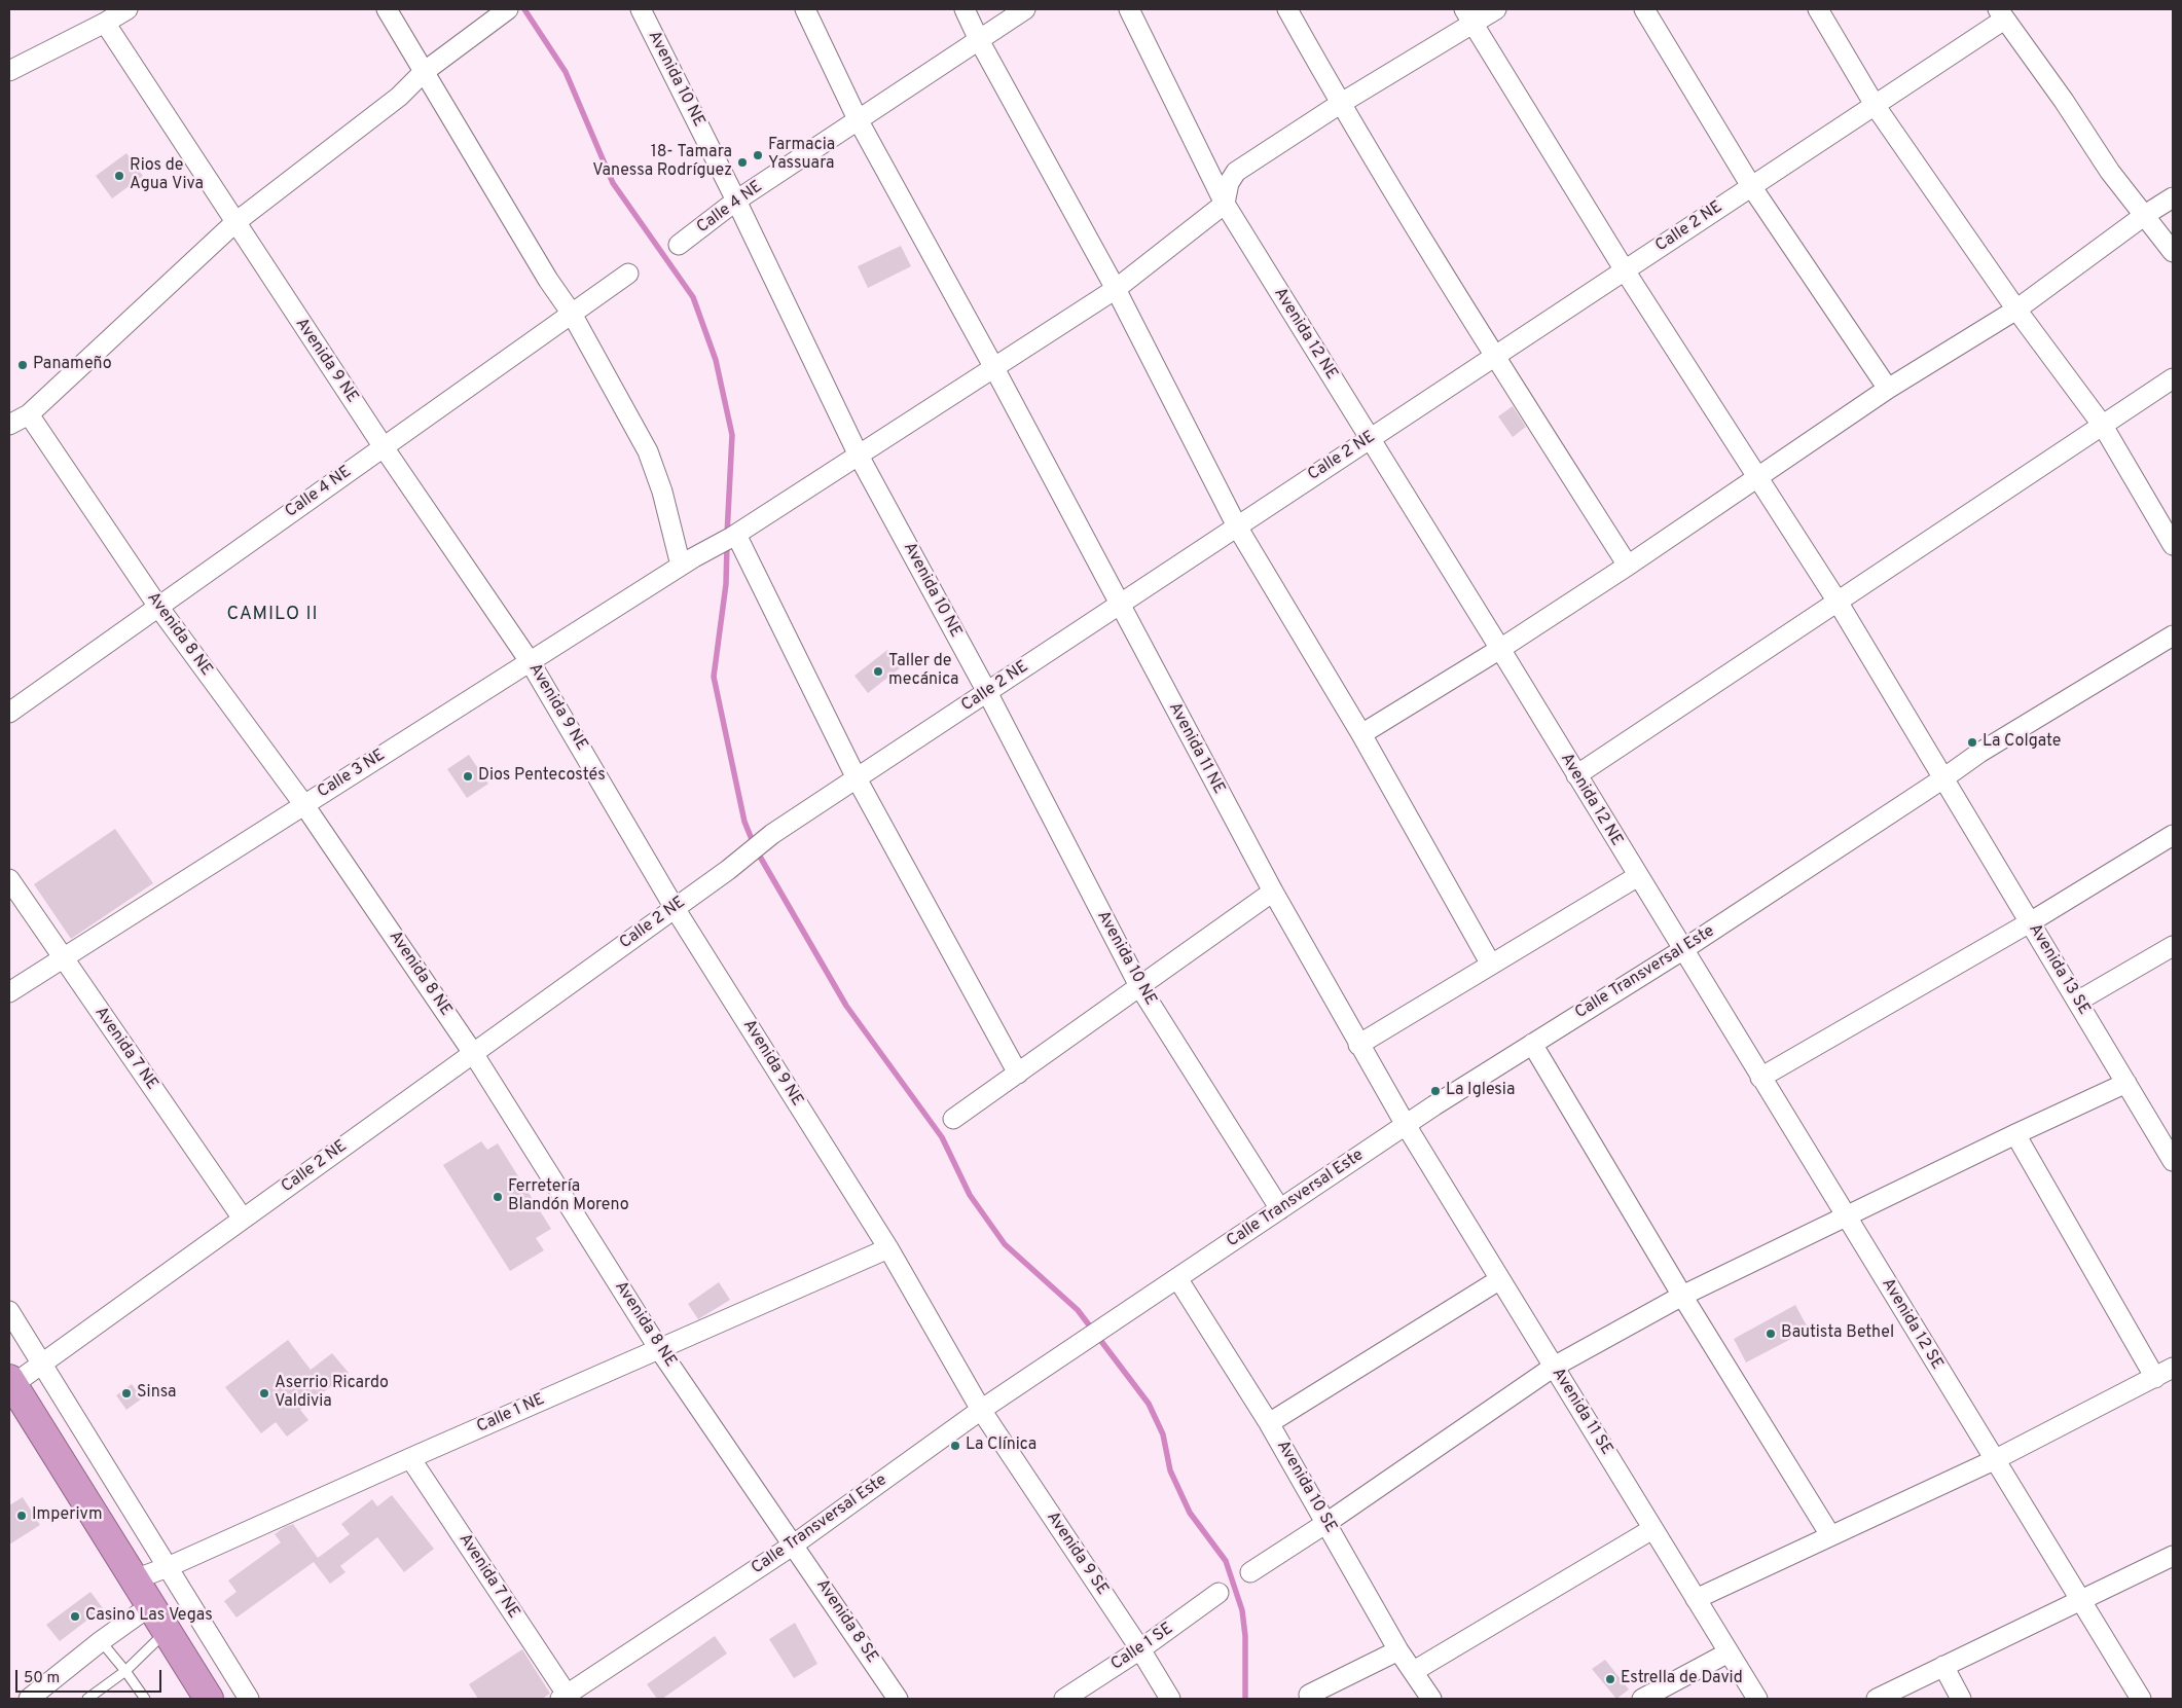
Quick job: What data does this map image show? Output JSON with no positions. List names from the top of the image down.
{
  "streets": {
    "street": [
      "Avenida 10 NE",
      "Calle 4 NE",
      "Calle 2 NE",
      "Avenida 12 NE",
      "Avenida 9 NE",
      "Avenida 8 NE",
      "Avenida 11 NE",
      "Calle 3 NE",
      "Avenida 13 SE",
      "Calle Transversal Este",
      "Avenida 7 NE",
      "Avenida 12 SE",
      "Avenida 11 SE",
      "Calle 1 NE",
      "Avenida 10 SE",
      "Avenida 9 SE",
      "Avenida 8 SE",
      "Calle 1 SE"
    ]
  },
  "crossings": [
    ["Avenida 10 NE", "Calle 4 NE"],
    ["Avenida 10 NE", "Calle 2 NE"],
    ["Avenida 10 NE", "Calle 3 NE"],
    ["Avenida 10 NE", "Calle Transversal Este"],
    ["Calle 4 NE", "Avenida 9 NE"],
    ["Calle 4 NE", "Avenida 8 NE"],
    ["Calle 2 NE", "Avenida 12 NE"],
    ["Calle 2 NE", "Avenida 9 NE"],
    ["Calle 2 NE", "Avenida 8 NE"],
    ["Calle 2 NE", "Avenida 11 NE"],
    ["Calle 2 NE", "Avenida 13 SE"],
    ["Calle 2 NE", "Avenida 7 NE"],
    ["Avenida 12 NE", "Calle 3 NE"],
    ["Avenida 12 NE", "Calle Transversal Este"],
    ["Avenida 12 NE", "Avenida 12 SE"],
    ["Avenida 9 NE", "Calle 3 NE"],
    ["Avenida 9 NE", "Calle Transversal Este"],
    ["Avenida 9 NE", "Calle 1 NE"],
    ["Avenida 9 NE", "Avenida 9 SE"],
    ["Avenida 8 NE", "Calle 3 NE"],
    ["Avenida 8 NE", "Calle Transversal Este"],
    ["Avenida 8 NE", "Calle 1 NE"],
    ["Avenida 8 NE", "Avenida 8 SE"],
    ["Avenida 11 NE", "Calle 3 NE"],
    ["Avenida 11 NE", "Calle Transversal Este"],
    ["Avenida 11 NE", "Avenida 11 SE"],
    ["Calle 3 NE", "Avenida 7 NE"],
    ["Avenida 13 SE", "Calle Transversal Este"],
    ["Calle Transversal Este", "Avenida 7 NE"],
    ["Calle Transversal Este", "Avenida 12 SE"],
    ["Calle Transversal Este", "Avenida 11 SE"],
    ["Calle Transversal Este", "Avenida 10 SE"],
    ["Calle Transversal Este", "Avenida 9 SE"],
    ["Calle Transversal Este", "Avenida 8 SE"],
    ["Avenida 7 NE", "Calle 1 NE"],
    ["Avenida 9 SE", "Calle 1 SE"]
  ],
  "districts": ["CAMILO II"],
  "places": [
    "Farmacia Yassuara",
    "18- Tamara Vanessa Rodríguez",
    "Rios de Agua Viva",
    "Panameño",
    "Taller de mecánica",
    "La Colgate",
    "Dios Pentecostés",
    "La Iglesia",
    "Ferretería Blandón Moreno",
    "Bautista Bethel",
    "Sinsa",
    "Aserrio Ricardo Valdivia",
    "La Clínica",
    "Imperivm",
    "Casino Las Vegas",
    "Estrella de David"
  ],
  "scale_bar": "50 m"
}
